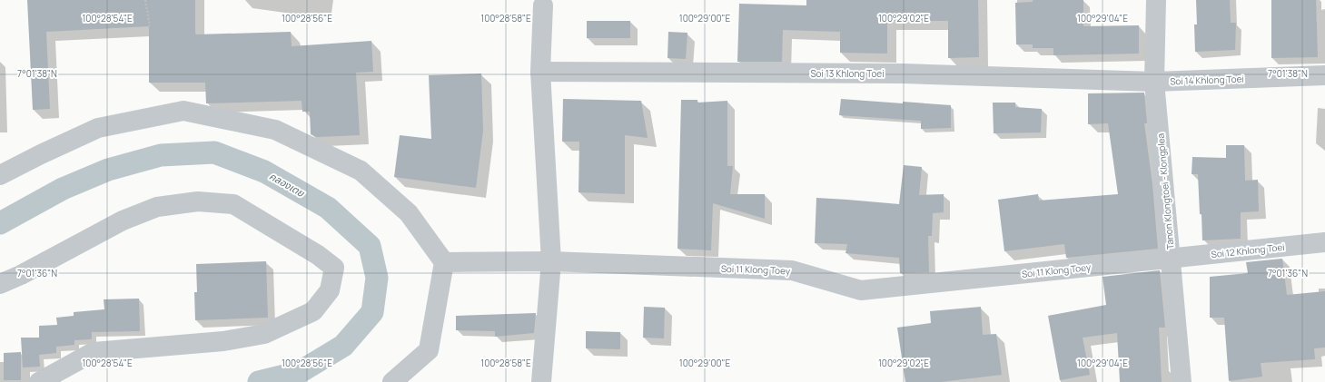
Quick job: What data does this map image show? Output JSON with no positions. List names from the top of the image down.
{
  "streets": {
    "street": [
      "Soi 13 Khlong Toei",
      "Soi 14 Khlong Toei",
      "Tanon Klongtoei - Klongplea",
      "Soi 12 Khlong Toei",
      "Soi 11 Klong Toey"
    ]
  },
  "crossings": [
    ["Soi 13 Khlong Toei", "Soi 14 Khlong Toei"],
    ["Soi 13 Khlong Toei", "Tanon Klongtoei - Klongplea"],
    ["Soi 14 Khlong Toei", "Tanon Klongtoei - Klongplea"],
    ["Tanon Klongtoei - Klongplea", "Soi 12 Khlong Toei"],
    ["Tanon Klongtoei - Klongplea", "Soi 11 Klong Toey"],
    ["Soi 12 Khlong Toei", "Soi 11 Klong Toey"]
  ],
  "water": ["คลองเตย"],
  "coordinates": [
    "100°28'54\"E",
    "100°28'56\"E",
    "100°28'58\"E",
    "100°29'00\"E",
    "100°29'02\"E",
    "100°29'04\"E",
    "7°01'38\"N",
    "7°01'36\"N"
  ]
}
